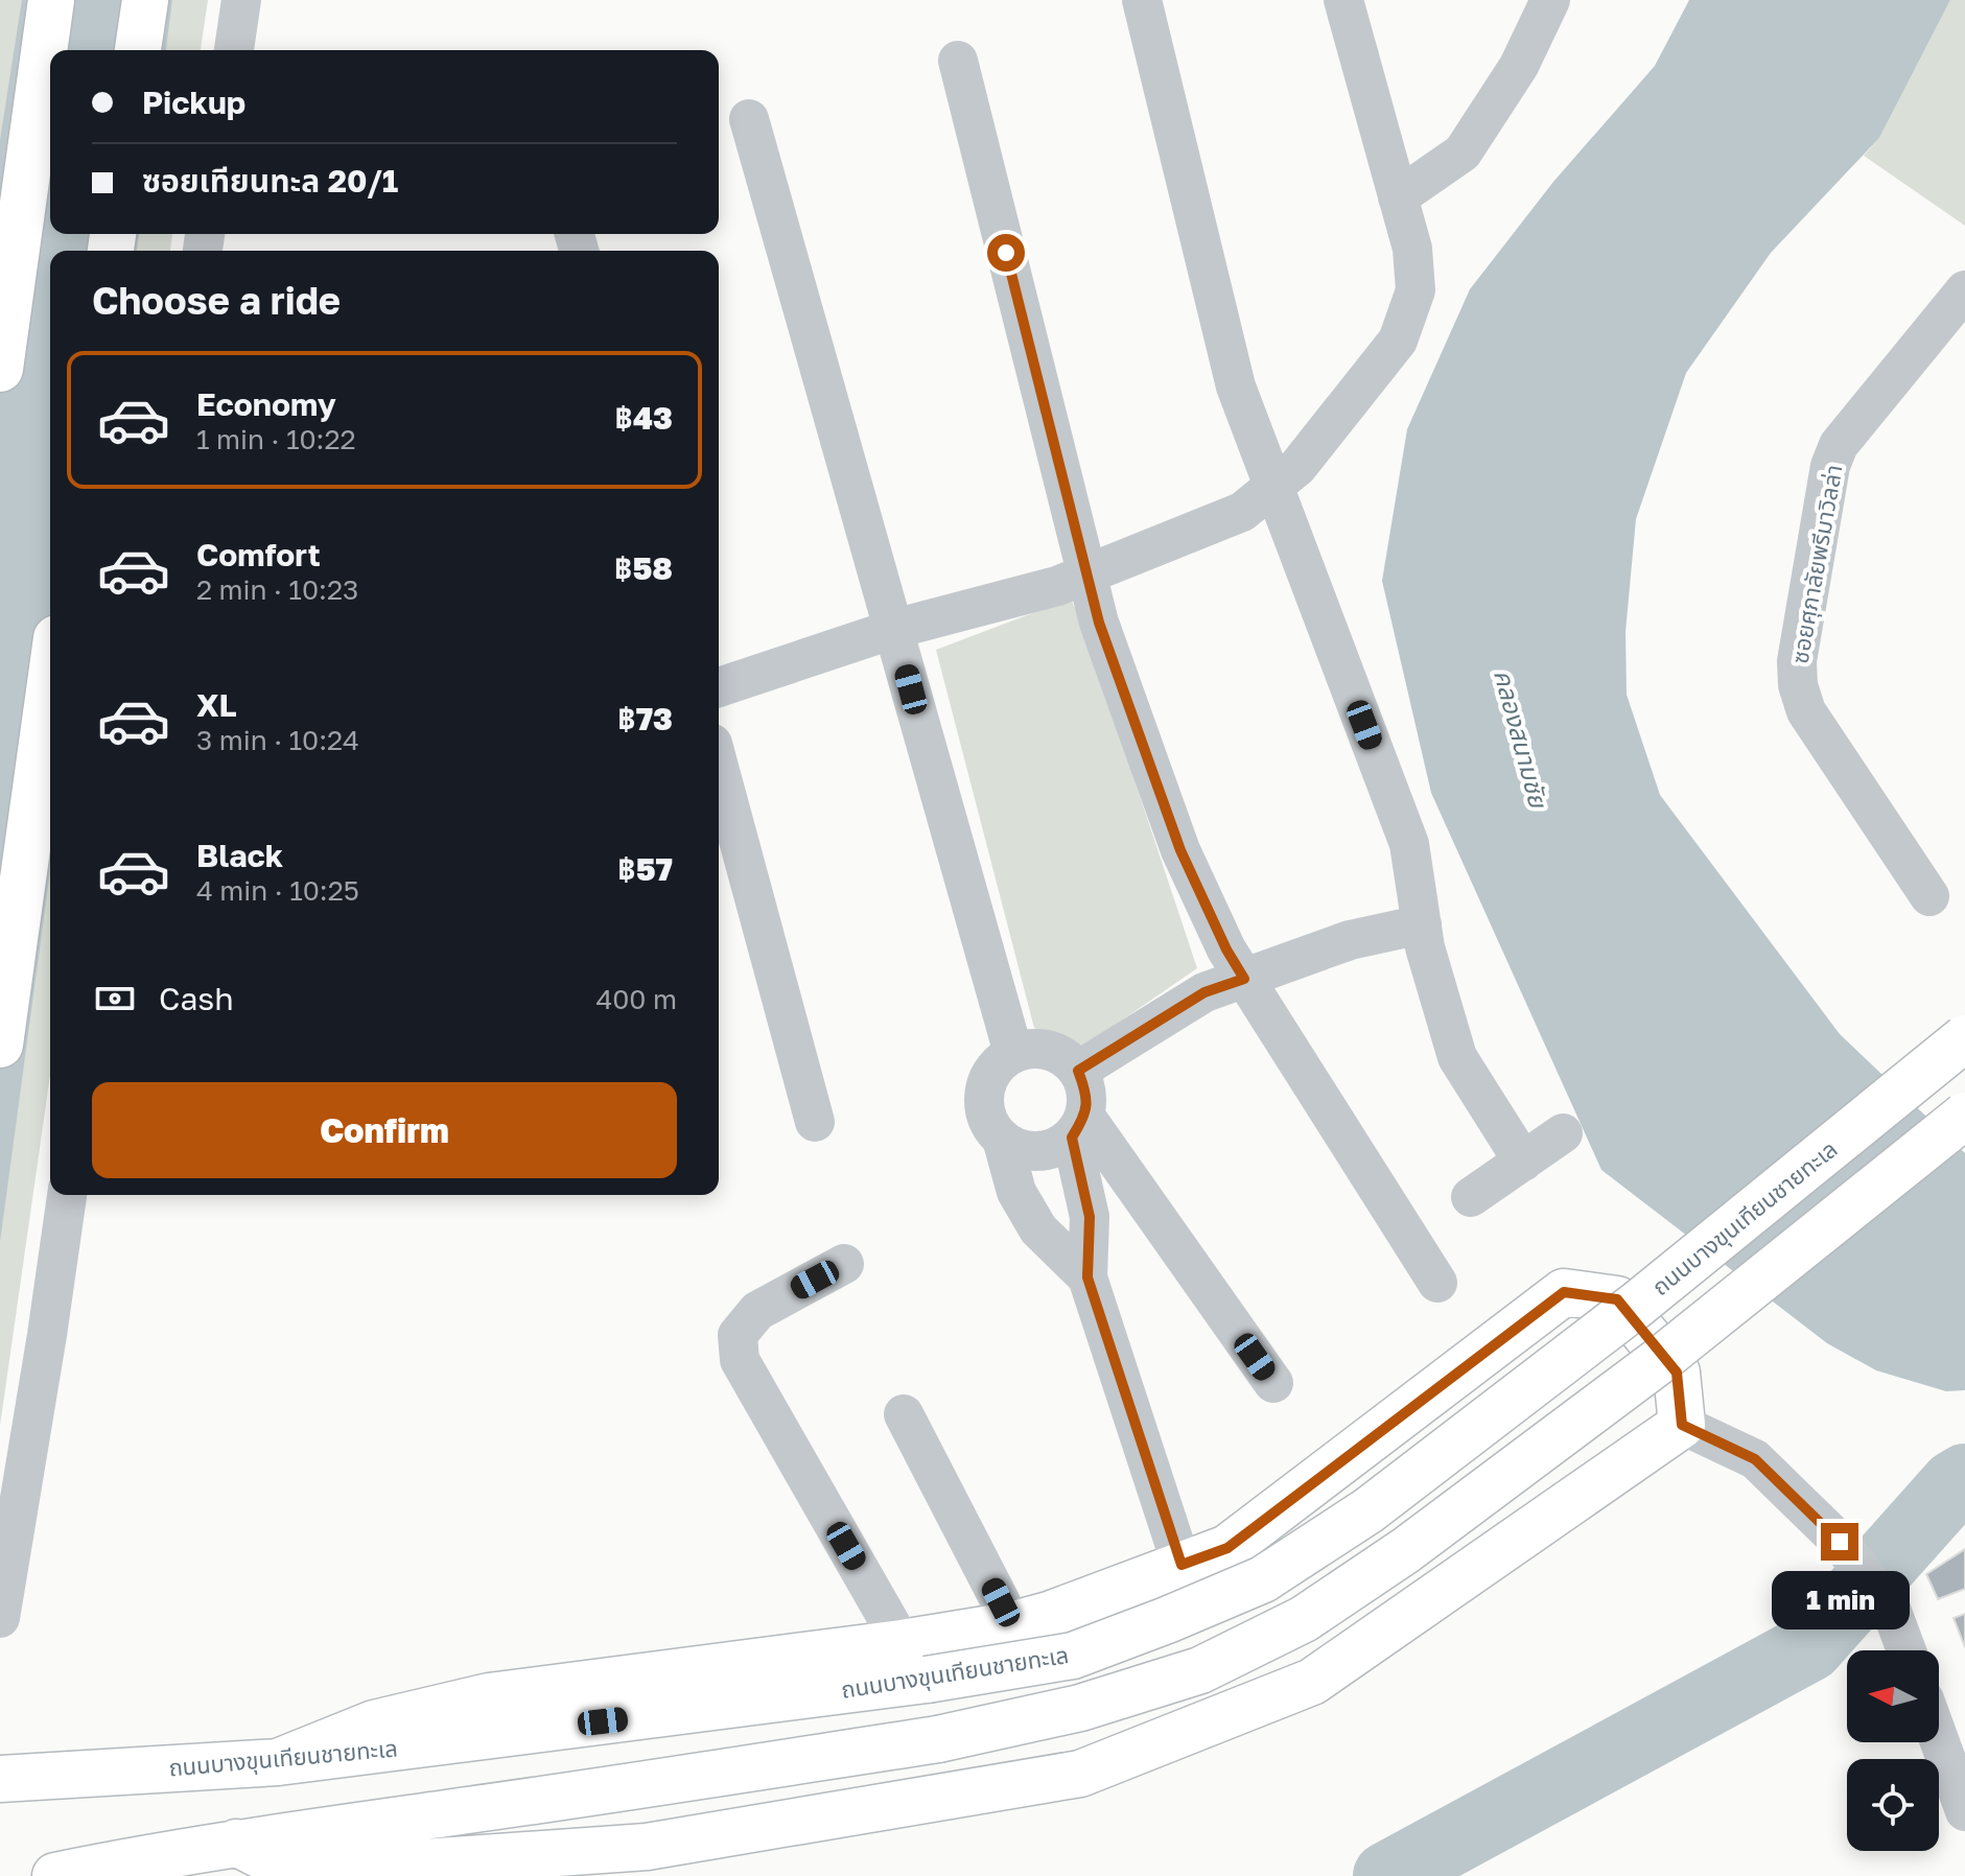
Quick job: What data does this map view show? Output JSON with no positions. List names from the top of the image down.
{
  "streets": {
    "main road": ["ถนนบางขุนเทียนชายทะเล"],
    "street": ["ซอยศุภาลัยพรีมาวิลล่า"]
  },
  "water": ["คลองสนามชัย"],
  "north": "left",
  "page": {
    "banner": ["Pickup", "ซอยเทียนทะล 20/1"],
    "heading": "Choose a ride",
    "list": [
      {
        "name": "Economy",
        "note": "1 min · 10:22",
        "value": "฿43"
      },
      {
        "name": "Comfort",
        "note": "2 min · 10:23",
        "value": "฿58"
      },
      {
        "name": "XL",
        "note": "3 min · 10:24",
        "value": "฿73"
      },
      {
        "name": "Black",
        "note": "4 min · 10:25",
        "value": "฿57"
      }
    ],
    "pay": ["Cash", "400 m"],
    "buttons": "Confirm",
    "bubble": "1 min"
  }
}
